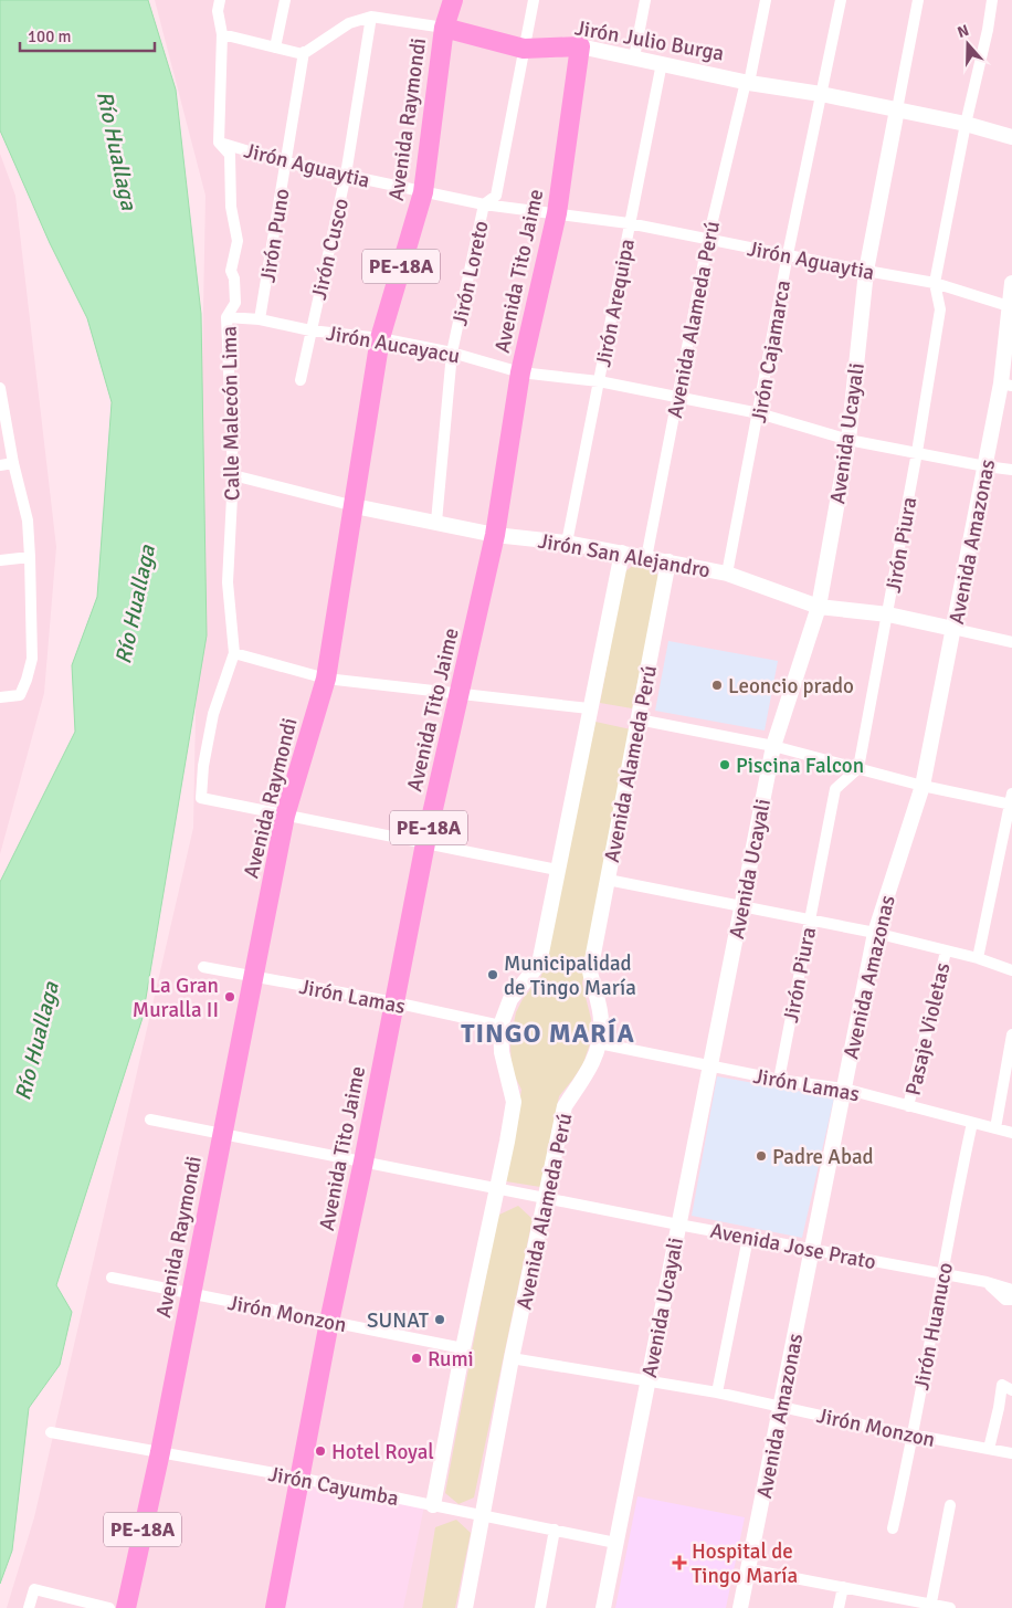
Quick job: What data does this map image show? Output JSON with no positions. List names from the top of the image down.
{
  "streets": {
    "highway": [
      "Jirón Julio Burga",
      "Avenida Raymondi",
      "PE-18A",
      "Avenida Tito Jaime"
    ],
    "street": [
      "Jirón Aguaytia",
      "Jirón Puno",
      "Jirón Cusco",
      "Jirón Loreto",
      "Jirón Arequipa",
      "Avenida Alameda Perú",
      "Jirón Aucayacu",
      "Jirón Cajamarca",
      "Calle Malecón Lima",
      "Avenida Ucayali",
      "Avenida Amazonas",
      "Jirón Piura",
      "Jirón San Alejandro",
      "Jirón Lamas",
      "Pasaje Violetas",
      "Avenida Jose Prato",
      "Jirón Monzon",
      "Jirón Huanuco",
      "Jirón Cayumba"
    ]
  },
  "crossings": [
    ["Jirón Julio Burga", "Avenida Raymondi"],
    ["Jirón Julio Burga", "Jirón Puno"],
    ["Jirón Julio Burga", "Jirón Cusco"],
    ["Jirón Julio Burga", "Avenida Tito Jaime"],
    ["Jirón Julio Burga", "Jirón Loreto"],
    ["Jirón Julio Burga", "Jirón Arequipa"],
    ["Jirón Julio Burga", "Avenida Alameda Perú"],
    ["Jirón Julio Burga", "Jirón Cajamarca"],
    ["Jirón Julio Burga", "Avenida Ucayali"],
    ["Jirón Julio Burga", "Jirón Piura"],
    ["Avenida Raymondi", "Jirón Aguaytia"],
    ["Avenida Raymondi", "Jirón Aucayacu"],
    ["Avenida Raymondi", "Calle Malecón Lima"],
    ["Avenida Raymondi", "Jirón San Alejandro"],
    ["Avenida Raymondi", "Jirón Lamas"],
    ["Avenida Raymondi", "Avenida Jose Prato"],
    ["Avenida Raymondi", "Jirón Monzon"],
    ["Avenida Raymondi", "Jirón Cayumba"],
    ["Jirón Aguaytia", "Jirón Puno"],
    ["Jirón Aguaytia", "Jirón Cusco"],
    ["Jirón Aguaytia", "Avenida Tito Jaime"],
    ["Jirón Aguaytia", "Jirón Loreto"],
    ["Jirón Aguaytia", "Jirón Arequipa"],
    ["Jirón Aguaytia", "Avenida Alameda Perú"],
    ["Jirón Aguaytia", "Jirón Cajamarca"],
    ["Jirón Aguaytia", "Calle Malecón Lima"],
    ["Jirón Aguaytia", "Avenida Ucayali"],
    ["Jirón Aguaytia", "Avenida Amazonas"],
    ["Jirón Aguaytia", "Jirón Piura"],
    ["Jirón Puno", "Jirón Aucayacu"],
    ["Jirón Cusco", "Jirón Aucayacu"],
    ["Avenida Tito Jaime", "Jirón Aucayacu"],
    ["Avenida Tito Jaime", "Jirón San Alejandro"],
    ["Avenida Tito Jaime", "Jirón Lamas"],
    ["Avenida Tito Jaime", "Avenida Jose Prato"],
    ["Avenida Tito Jaime", "Jirón Monzon"],
    ["Avenida Tito Jaime", "Jirón Cayumba"],
    ["Jirón Loreto", "Jirón Aucayacu"],
    ["Jirón Loreto", "Jirón San Alejandro"],
    ["Jirón Arequipa", "Jirón Aucayacu"],
    ["Jirón Arequipa", "Jirón San Alejandro"],
    ["Avenida Alameda Perú", "Jirón Aucayacu"],
    ["Avenida Alameda Perú", "Jirón San Alejandro"],
    ["Avenida Alameda Perú", "Jirón Lamas"],
    ["Avenida Alameda Perú", "Avenida Jose Prato"],
    ["Avenida Alameda Perú", "Jirón Monzon"],
    ["Avenida Alameda Perú", "Jirón Cayumba"],
    ["Jirón Aucayacu", "Jirón Cajamarca"],
    ["Jirón Aucayacu", "Calle Malecón Lima"],
    ["Jirón Aucayacu", "Avenida Ucayali"],
    ["Jirón Aucayacu", "Avenida Amazonas"],
    ["Jirón Aucayacu", "Jirón Piura"],
    ["Jirón Cajamarca", "Jirón San Alejandro"],
    ["Calle Malecón Lima", "Jirón San Alejandro"],
    ["Avenida Ucayali", "Jirón San Alejandro"],
    ["Avenida Ucayali", "Jirón Lamas"],
    ["Avenida Ucayali", "Avenida Jose Prato"],
    ["Avenida Ucayali", "Jirón Monzon"],
    ["Avenida Ucayali", "Jirón Cayumba"],
    ["Avenida Amazonas", "Jirón San Alejandro"],
    ["Avenida Amazonas", "Jirón Lamas"],
    ["Avenida Amazonas", "Avenida Jose Prato"],
    ["Avenida Amazonas", "Jirón Monzon"],
    ["Jirón Piura", "Jirón San Alejandro"],
    ["Jirón Piura", "Jirón Lamas"],
    ["Jirón Lamas", "Pasaje Violetas"],
    ["Jirón Lamas", "Jirón Huanuco"],
    ["Avenida Jose Prato", "Jirón Huanuco"],
    ["Jirón Monzon", "Jirón Huanuco"]
  ],
  "districts": ["TINGO MARÍA"],
  "water": ["Río Huallaga"],
  "places": {
    "other": [
      "Leoncio prado",
      "Piscina Falcon",
      "Municipalidad de Tingo María",
      "La Gran Muralla II",
      "Padre Abad",
      "SUNAT",
      "Rumi",
      "Hotel Royal"
    ],
    "health": ["Hospital de Tingo María"]
  },
  "scale_bar": "100 m",
  "north": "top"
}
